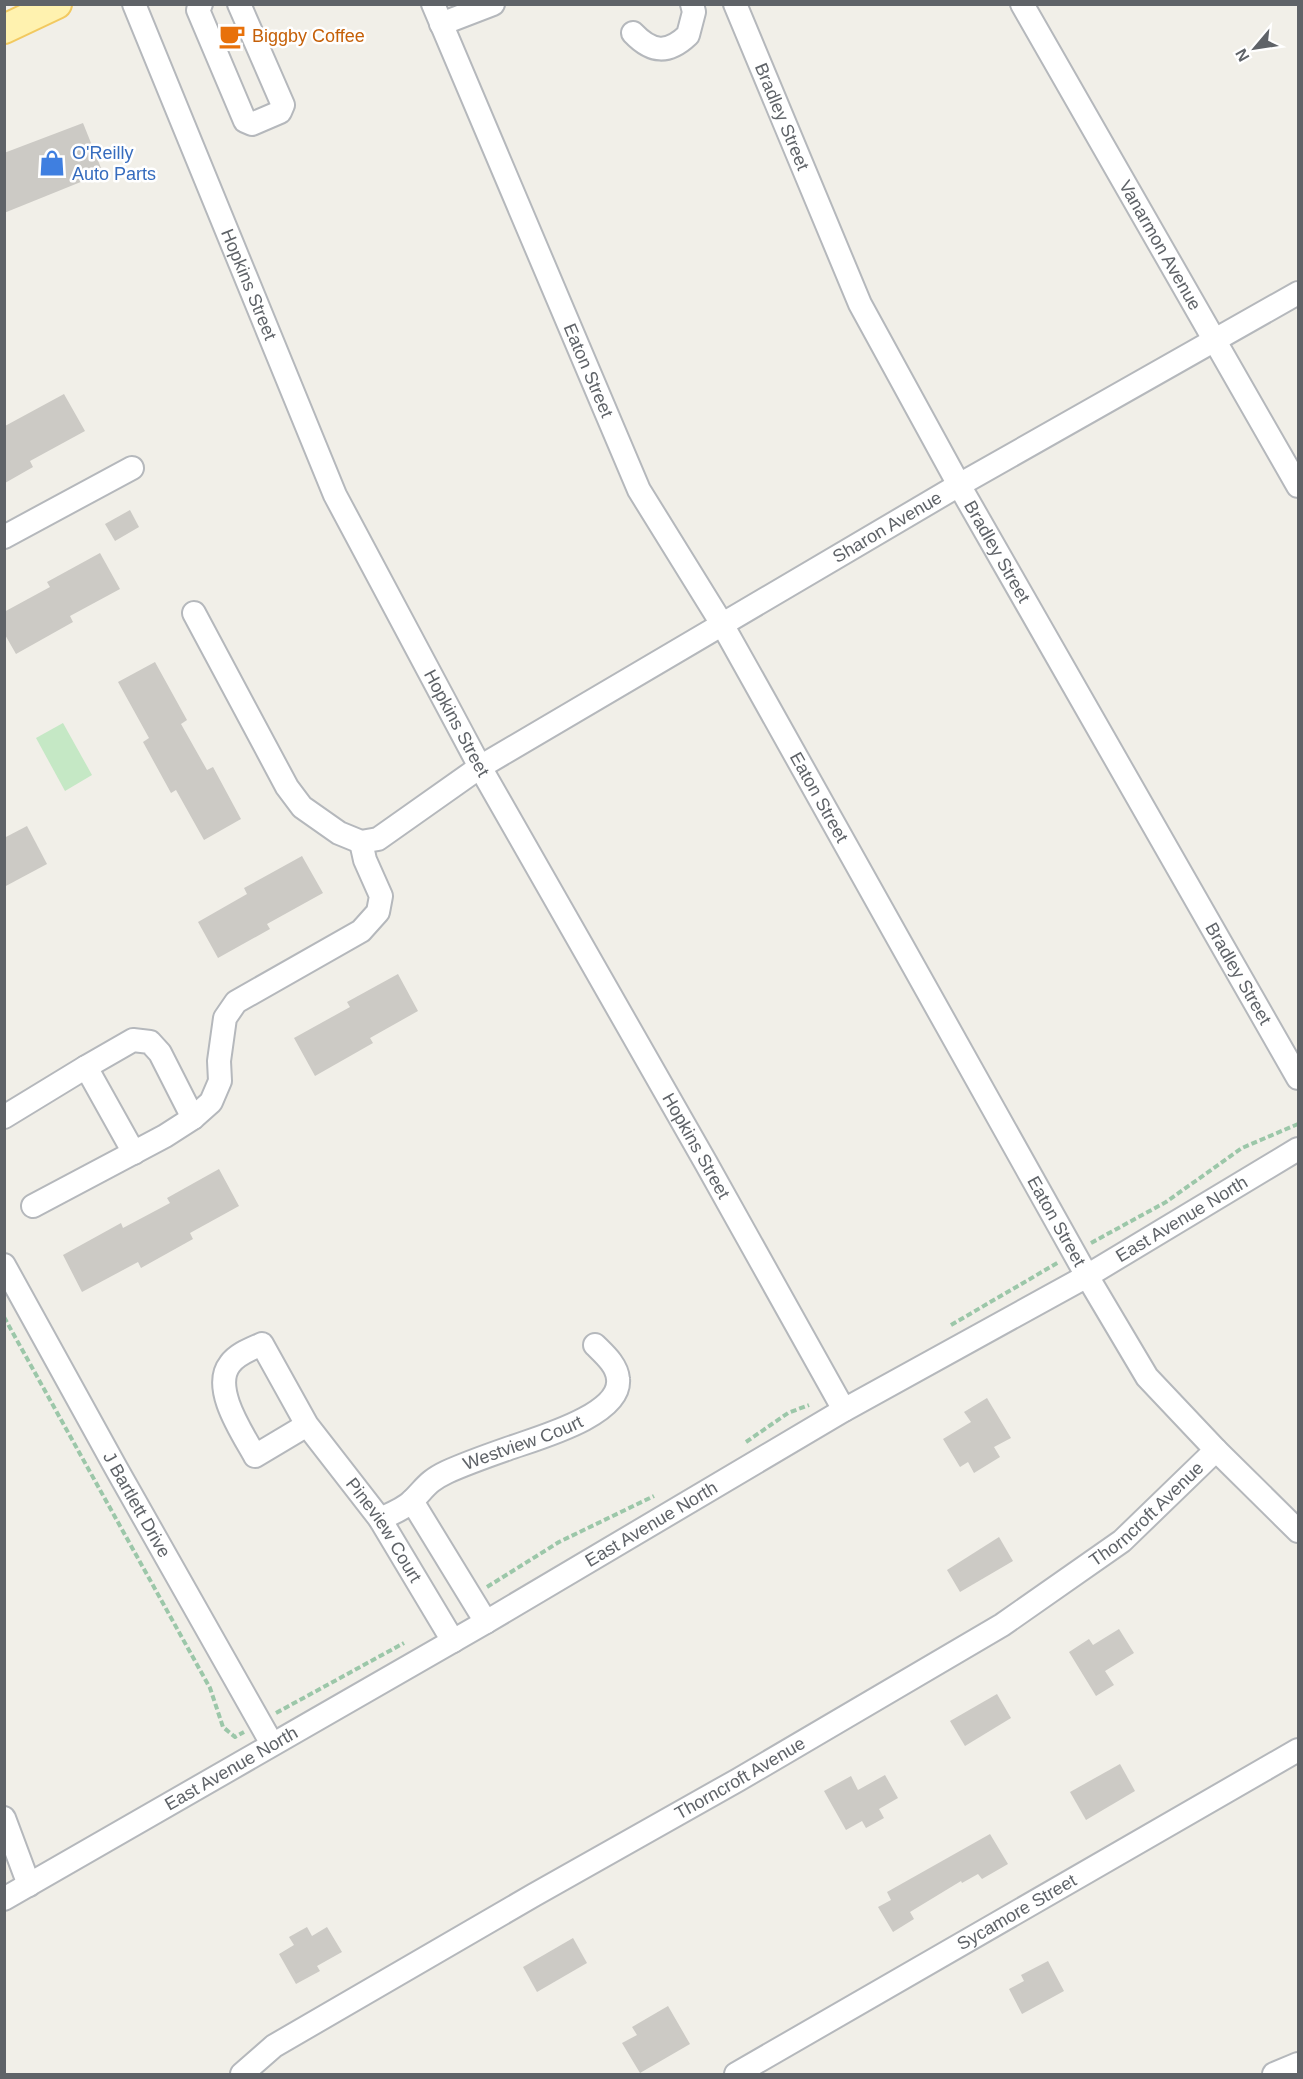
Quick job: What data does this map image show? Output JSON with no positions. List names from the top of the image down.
{
  "streets": {
    "street": [
      "Bradley Street",
      "Vanarmon Avenue",
      "Hopkins Street",
      "Eaton Street",
      "Sharon Avenue",
      "East Avenue North",
      "Westview Court",
      "J Bartlett Drive",
      "Thorncroft Avenue",
      "Pineview Court",
      "Sycamore Street"
    ]
  },
  "crossings": [
    ["Bradley Street", "Sharon Avenue"],
    ["Vanarmon Avenue", "Sharon Avenue"],
    ["Hopkins Street", "Sharon Avenue"],
    ["Hopkins Street", "East Avenue North"],
    ["Eaton Street", "Sharon Avenue"],
    ["Eaton Street", "East Avenue North"],
    ["Eaton Street", "Thorncroft Avenue"],
    ["East Avenue North", "J Bartlett Drive"],
    ["East Avenue North", "Pineview Court"],
    ["Westview Court", "Pineview Court"]
  ],
  "places": {
    "cafe": ["Biggby Coffee"],
    "shop": ["O'Reilly Auto Parts"]
  },
  "north": "bottom left"
}
